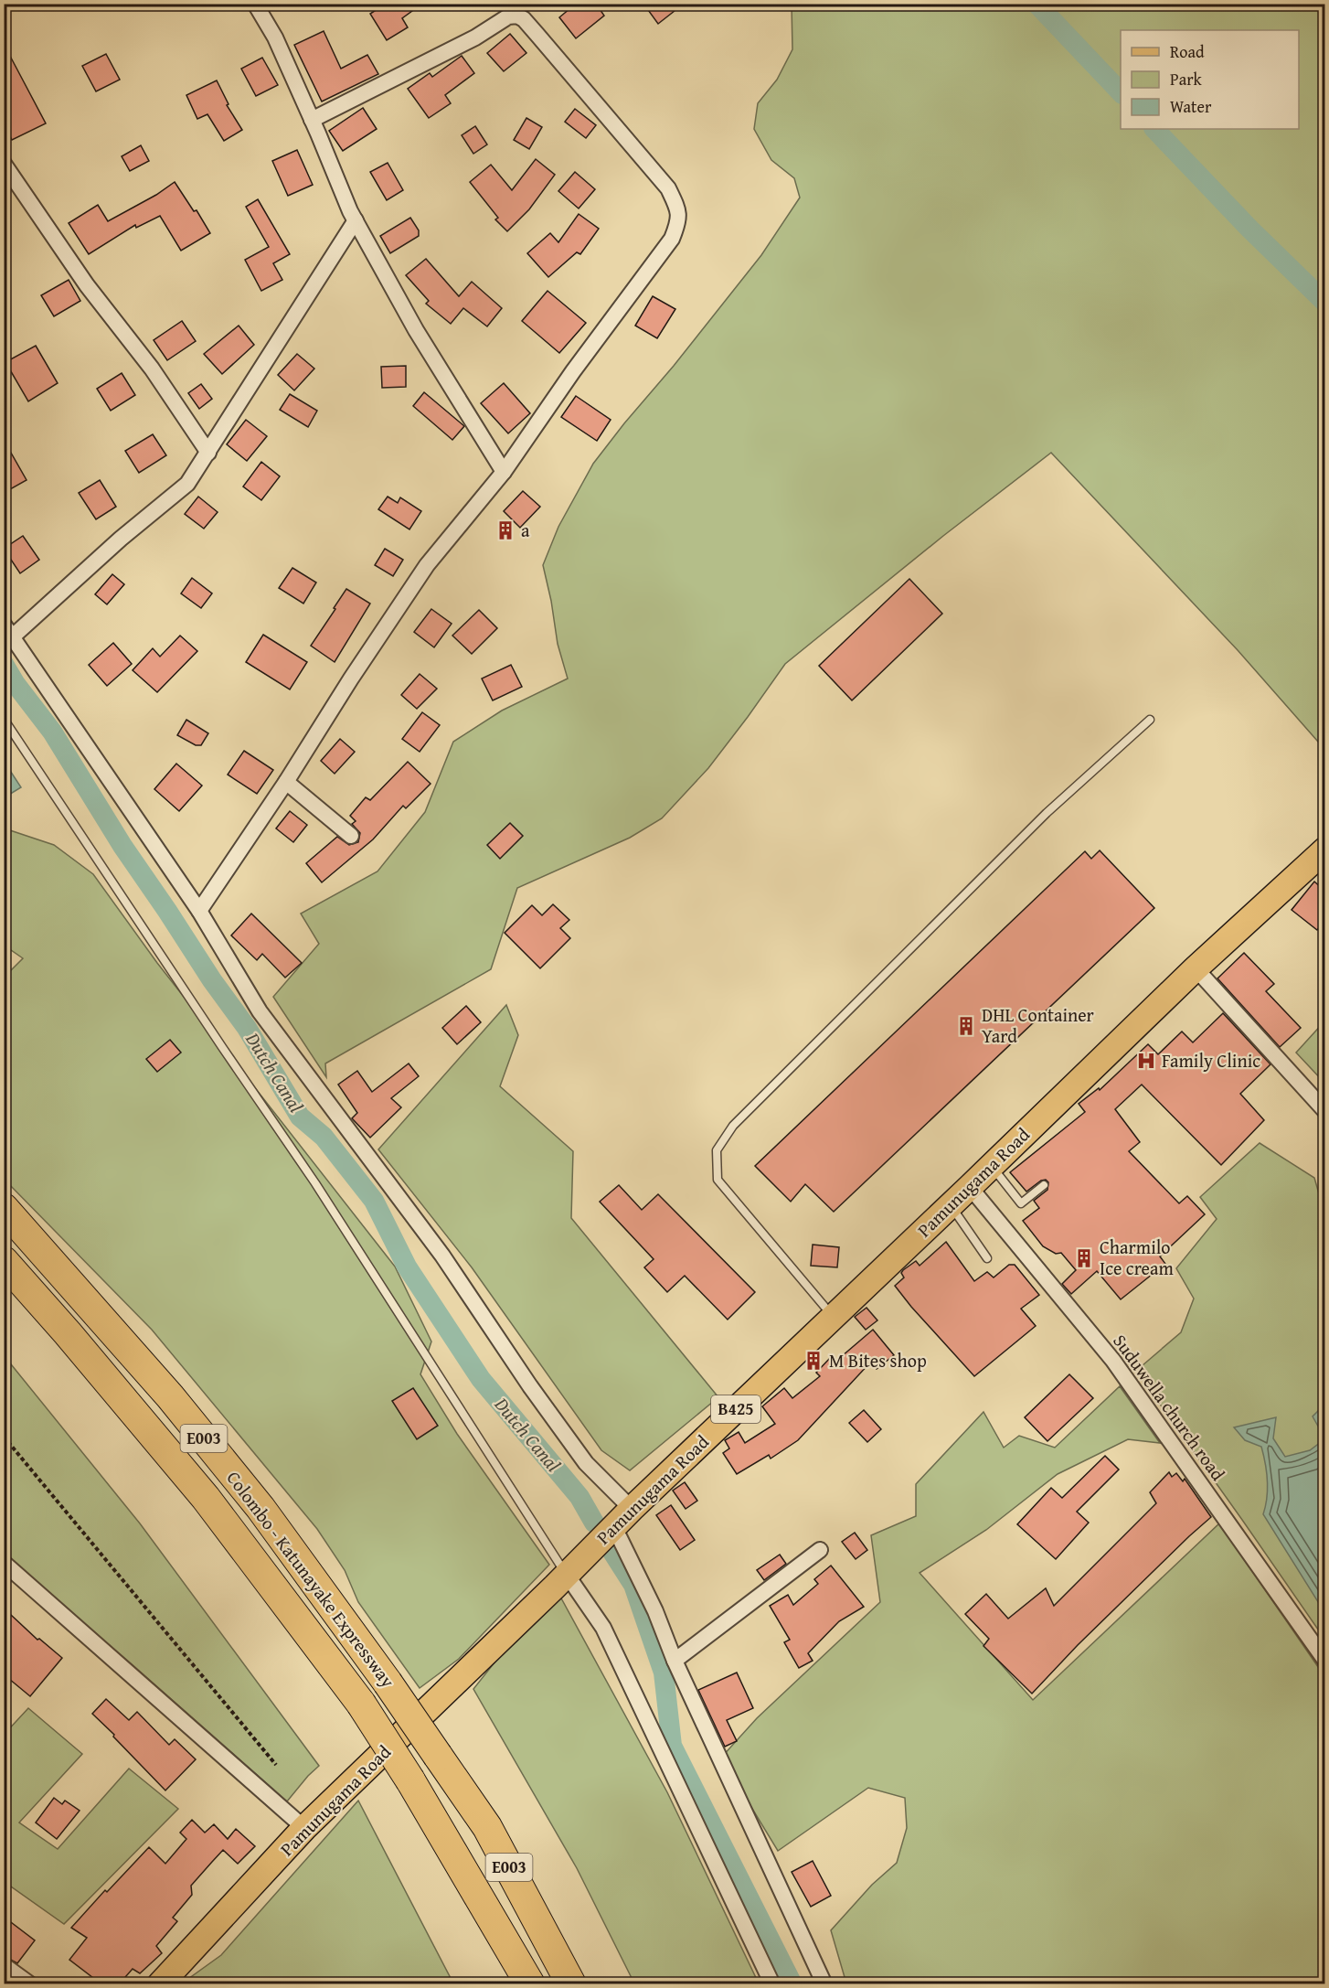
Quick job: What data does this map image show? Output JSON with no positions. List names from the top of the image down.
{
  "streets": {
    "highway": ["E003", "Colombo - Katunayake Expressway"],
    "main road": ["Pamunugama Road", "B425"],
    "street": ["Suduwella church road"]
  },
  "crossings": [
    ["Pamunugama Road", "Suduwella church road"]
  ],
  "water": ["Dutch Canal"],
  "places": {
    "building": [
      "a",
      "DHL Container Yard",
      "Charmilo Ice cream",
      "M Bites shop"
    ],
    "hospital": ["Family Clinic"]
  },
  "legend": ["Road", "Park", "Water"]
}
